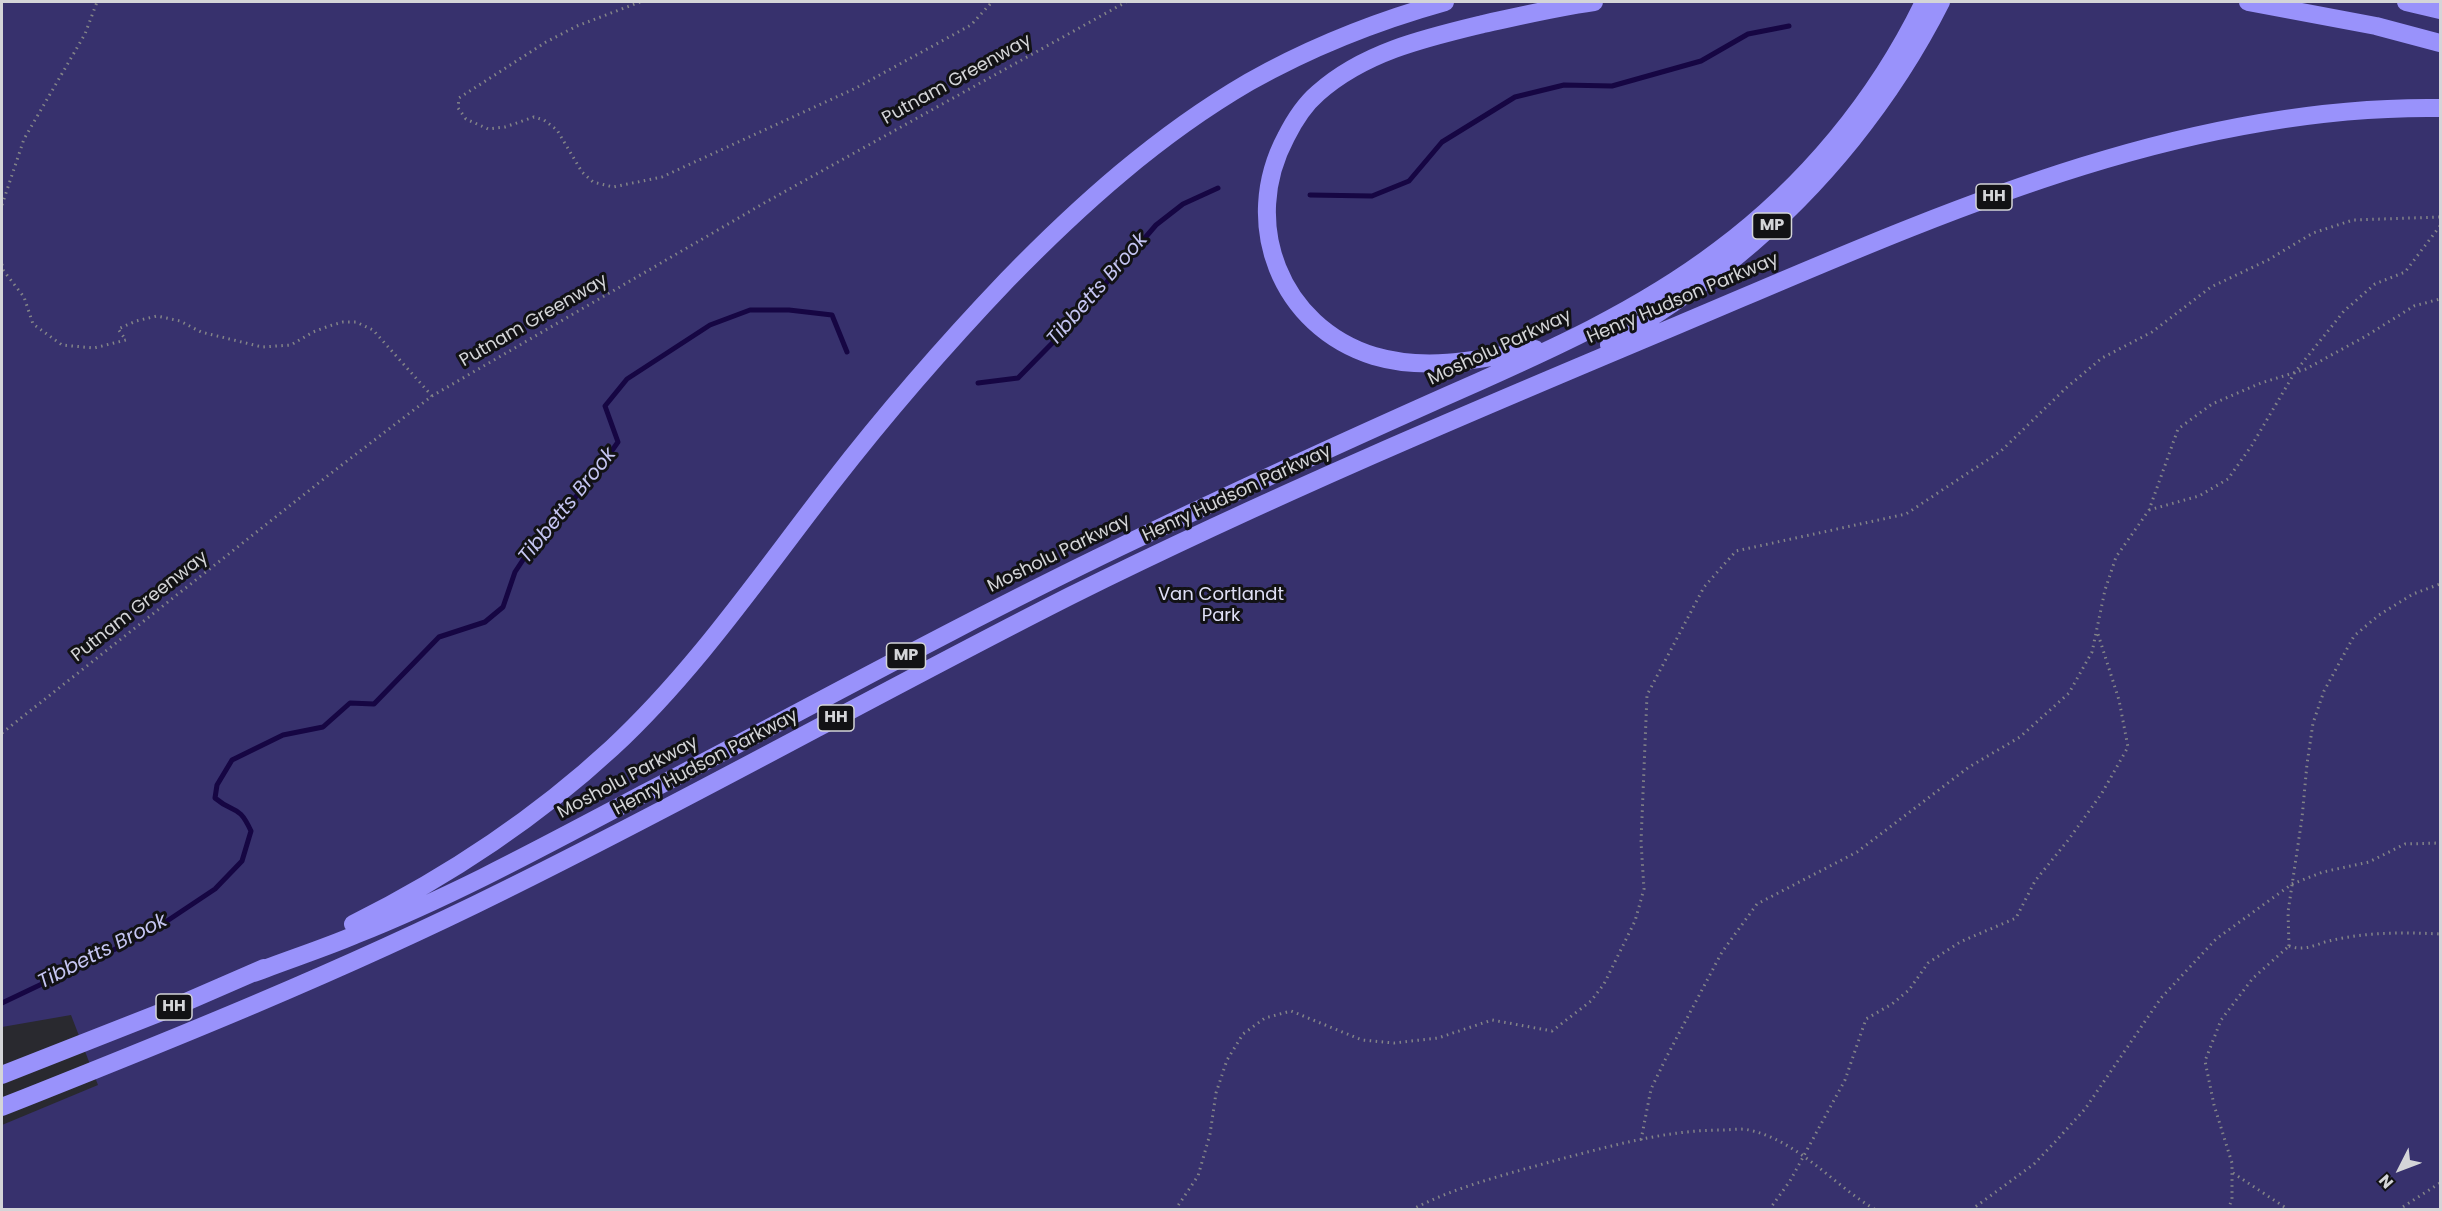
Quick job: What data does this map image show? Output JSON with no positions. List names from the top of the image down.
{
  "streets": {
    "highway": [
      "HH",
      "MP",
      "Henry Hudson Parkway",
      "Mosholu Parkway"
    ],
    "path": ["Putnam Greenway"]
  },
  "crossings": [
    ["HH", "Mosholu Parkway"],
    ["Henry Hudson Parkway", "Mosholu Parkway"]
  ],
  "water": ["Tibbetts Brook"],
  "parks": ["Van Cortlandt Park"],
  "north": "bottom left"
}
